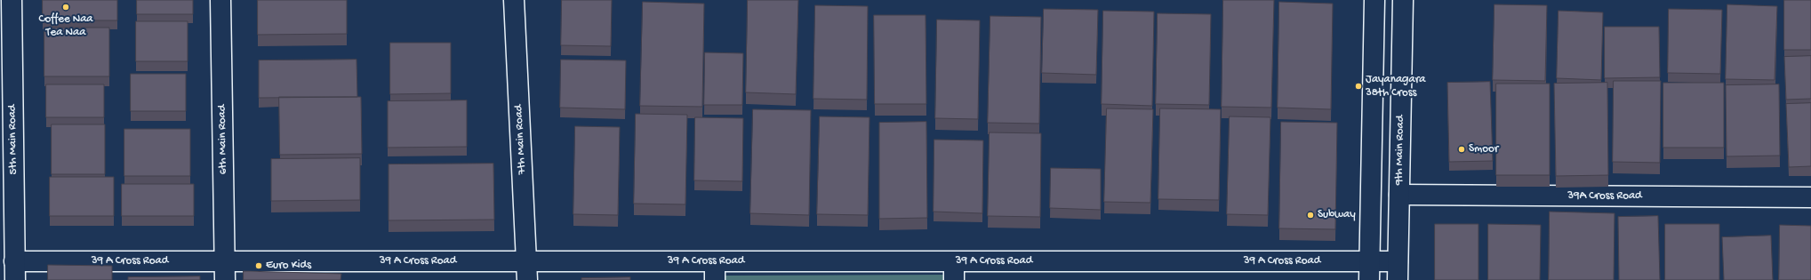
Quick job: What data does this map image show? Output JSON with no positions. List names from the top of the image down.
{
  "streets": {
    "street": [
      "5th Main Road",
      "6th Main Road",
      "7th Main Road",
      "9th Main Road",
      "39A Cross Road",
      "39 A Cross Road"
    ]
  },
  "crossings": [
    ["5th Main Road", "39 A Cross Road"],
    ["6th Main Road", "39 A Cross Road"],
    ["7th Main Road", "39 A Cross Road"],
    ["9th Main Road", "39A Cross Road"],
    ["9th Main Road", "39 A Cross Road"]
  ],
  "places": [
    "Coffee Naa Tea Naa",
    "Jayanagara 38th Cross",
    "Smoor",
    "Subway",
    "Euro Kids"
  ]
}
